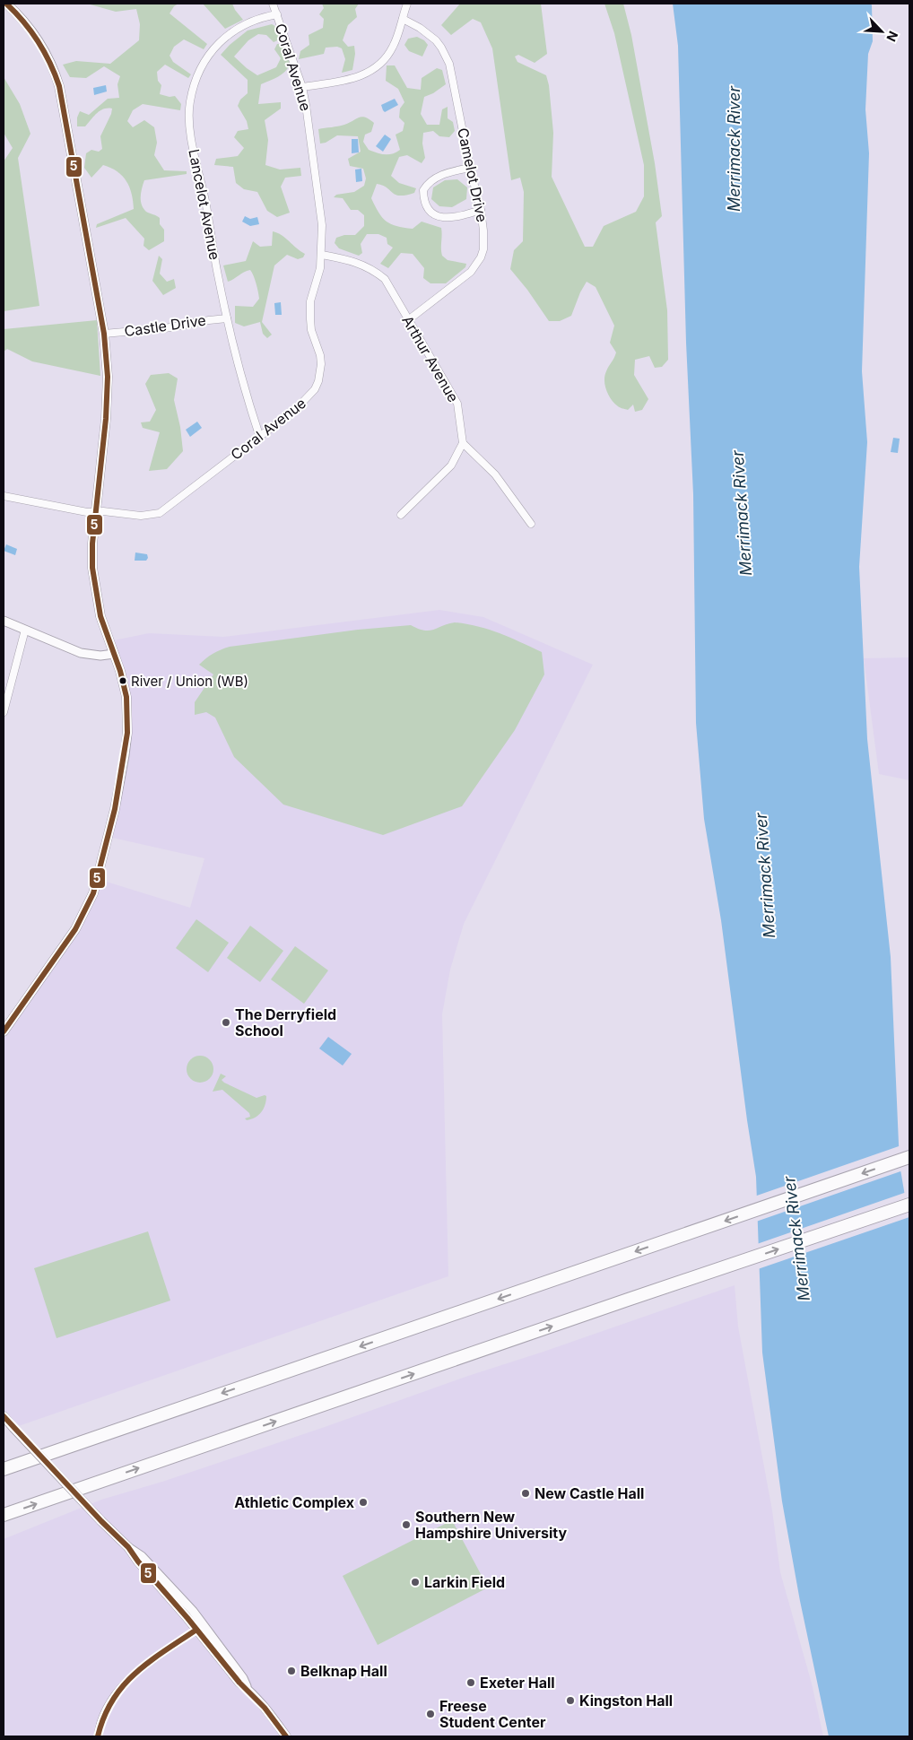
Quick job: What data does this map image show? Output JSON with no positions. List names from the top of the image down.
{
  "streets": {
    "street": [
      "Coral Avenue",
      "Camelot Drive",
      "Lancelot Avenue",
      "Castle Drive",
      "Arthur Avenue"
    ]
  },
  "crossings": [
    ["Coral Avenue", "Lancelot Avenue"],
    ["Coral Avenue", "Arthur Avenue"],
    ["Camelot Drive", "Arthur Avenue"],
    ["Lancelot Avenue", "Castle Drive"]
  ],
  "water": ["Merrimack River"],
  "places": [
    "River / Union (WB)",
    "The Derryfield School",
    "New Castle Hall",
    "Athletic Complex",
    "Southern New Hampshire University",
    "Larkin Field",
    "Belknap Hall",
    "Exeter Hall",
    "Kingston Hall",
    "Freese Student Center"
  ],
  "lines": ["transit line 5"],
  "north": "bottom right"
}
